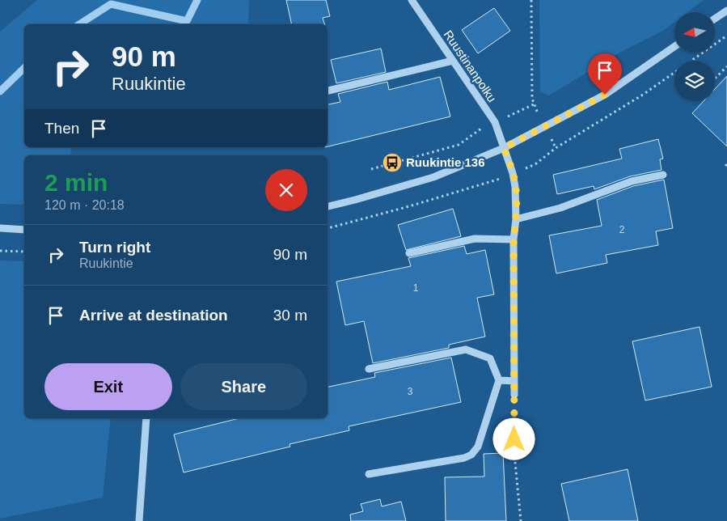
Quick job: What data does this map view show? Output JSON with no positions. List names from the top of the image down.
{
  "streets": {
    "street": ["Ruustinanpolku"]
  },
  "places": {
    "bus stop": ["Ruukintie 136"]
  },
  "house_numbers": ["2", "1", "3"],
  "north": "left",
  "page": {
    "turn": ["90 m", "Ruukintie"],
    "then": "Then",
    "heading": ["2 min", "120 m · 20:18"],
    "list": [
      {
        "name": "Turn right",
        "note": "Ruukintie",
        "value": "90 m"
      },
      {
        "name": "Arrive at destination",
        "value": "30 m"
      }
    ],
    "buttons": ["Exit", "Share"]
  }
}
